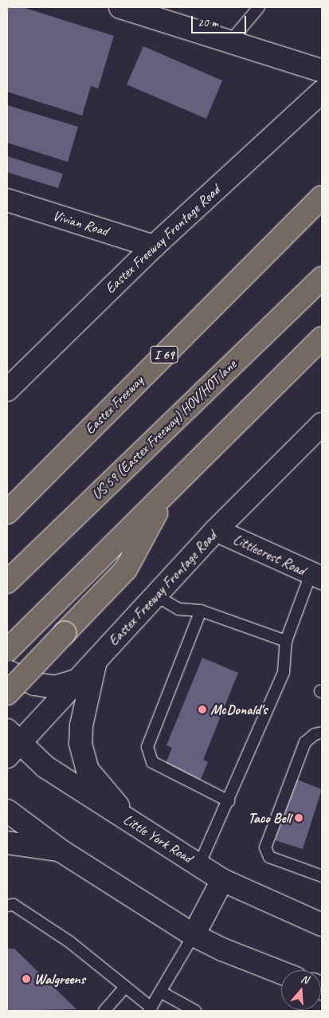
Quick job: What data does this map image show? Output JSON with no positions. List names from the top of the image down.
{
  "streets": {
    "highway": ["I 69", "Eastex Freeway", "US 59 (Eastex Freeway) HOV/HOT lane"],
    "main road": [
      "Vivian Road",
      "Eastex Freeway Frontage Road",
      "Littlecrest Road",
      "Little York Road"
    ]
  },
  "crossings": [
    ["Vivian Road", "Eastex Freeway Frontage Road"],
    ["Eastex Freeway Frontage Road", "Littlecrest Road"],
    ["Eastex Freeway Frontage Road", "Little York Road"]
  ],
  "places": ["McDonald's", "Taco Bell", "Walgreens"],
  "scale_bar": "20 m",
  "north": "top"
}
